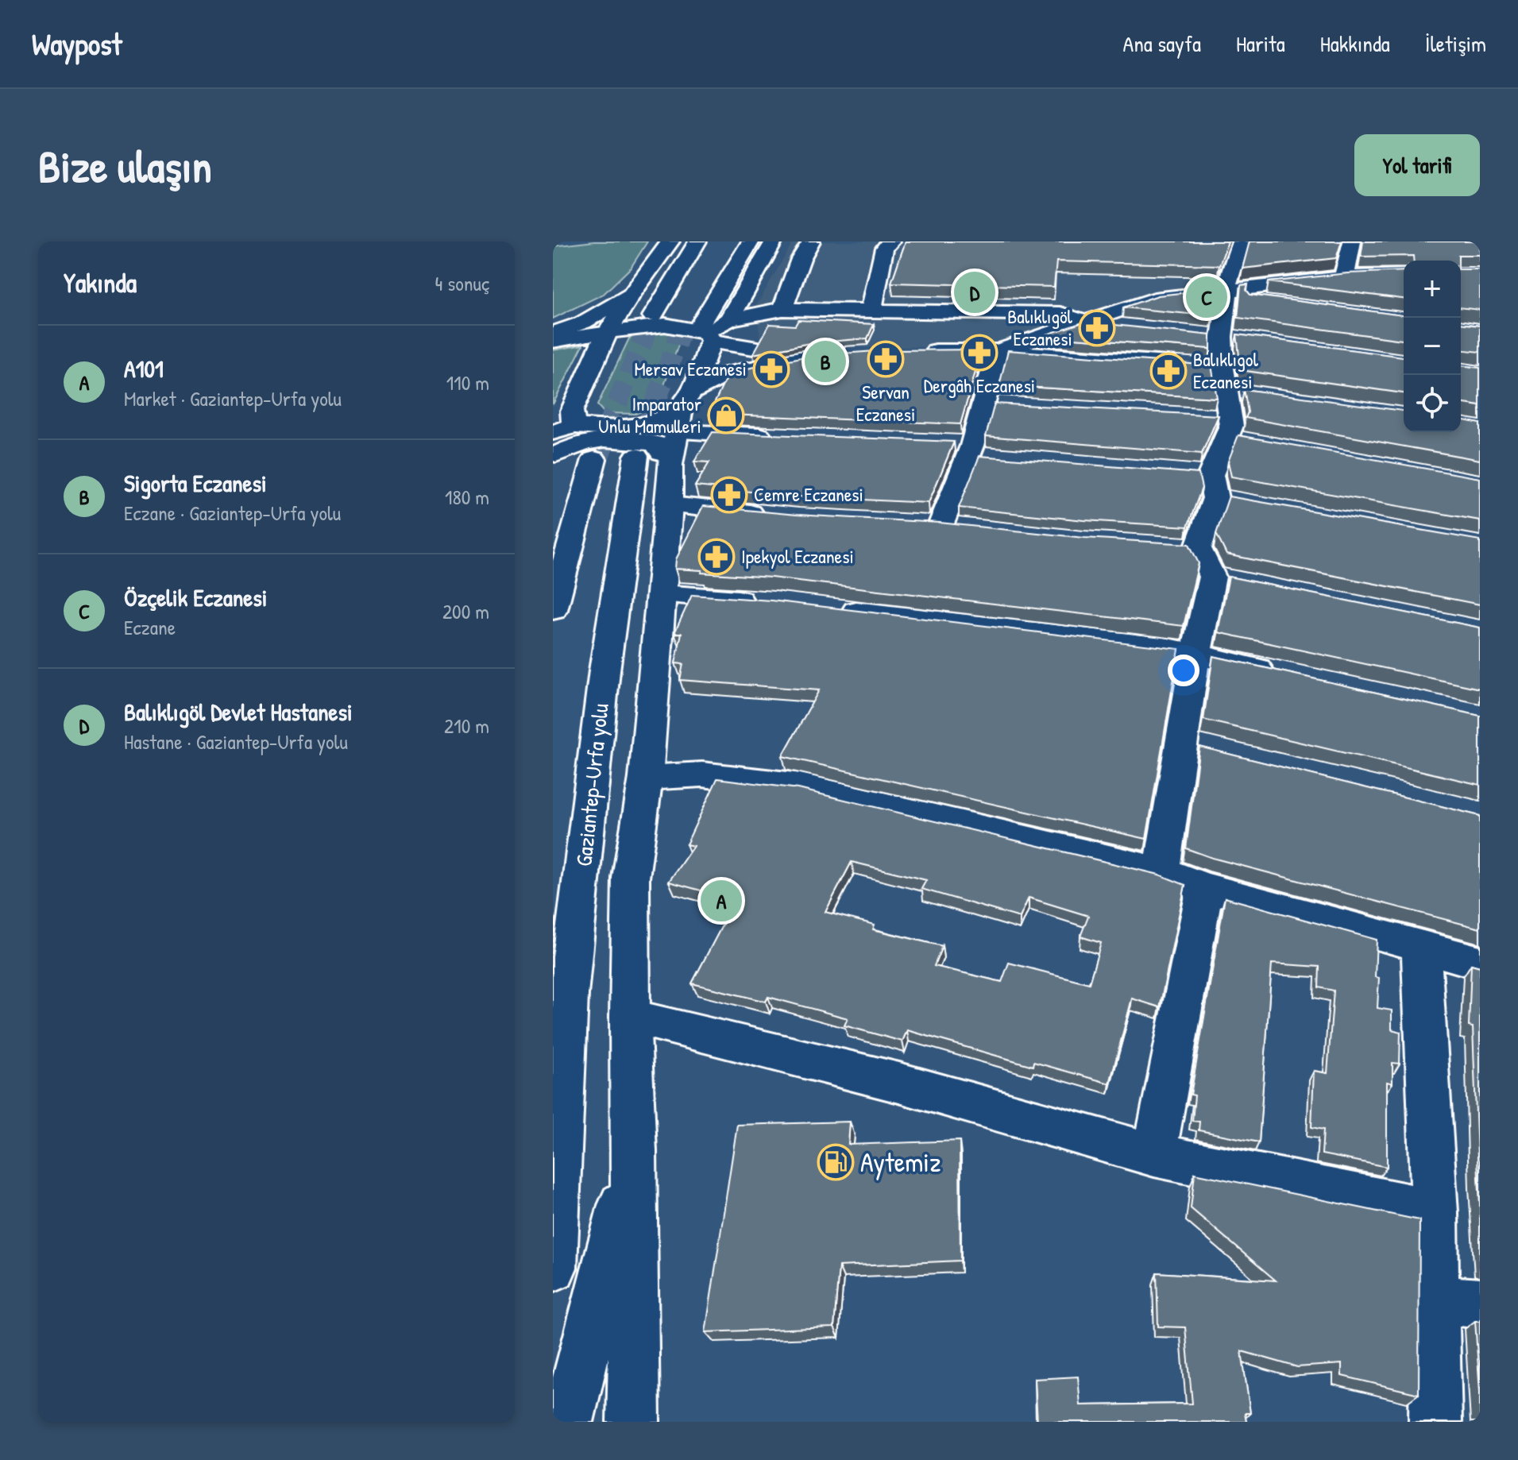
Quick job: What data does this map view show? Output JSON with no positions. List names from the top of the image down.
{
  "streets": {
    "main road": ["Gaziantep-Urfa yolu"]
  },
  "places": {
    "pharmacy": [
      "Balıklıgöl Eczanesi",
      "Dergâh Eczanesi",
      "Servan Eczanesi",
      "Mersav Eczanesi",
      "Balıklıgol Eczanesi",
      "Cemre Eczanesi",
      "Ipekyol Eczanesi"
    ],
    "shop": ["Imparator Unlu Mamulleri"],
    "fuel station": ["Aytemiz"]
  },
  "page": {
    "header": "Waypost",
    "nav": [
      "Ana sayfa",
      "Harita",
      "Hakkında",
      "İletişim"
    ],
    "buttons": "Yol tarifi",
    "title": "Bize ulaşın",
    "heading": ["Yakında", "4 sonuç"],
    "map_buttons": ["+", "−"],
    "pins": [
      "D",
      "C",
      "B",
      "A"
    ],
    "list": [
      {
        "mark": "A",
        "name": "A101",
        "note": "Market · Gaziantep-Urfa yolu",
        "value": "110 m"
      },
      {
        "mark": "B",
        "name": "Sigorta Eczanesi",
        "note": "Eczane · Gaziantep-Urfa yolu",
        "value": "180 m"
      },
      {
        "mark": "C",
        "name": "Özçelik Eczanesi",
        "note": "Eczane",
        "value": "200 m"
      },
      {
        "mark": "D",
        "name": "Balıklıgöl Devlet Hastanesi",
        "note": "Hastane · Gaziantep-Urfa yolu",
        "value": "210 m"
      }
    ]
  }
}
